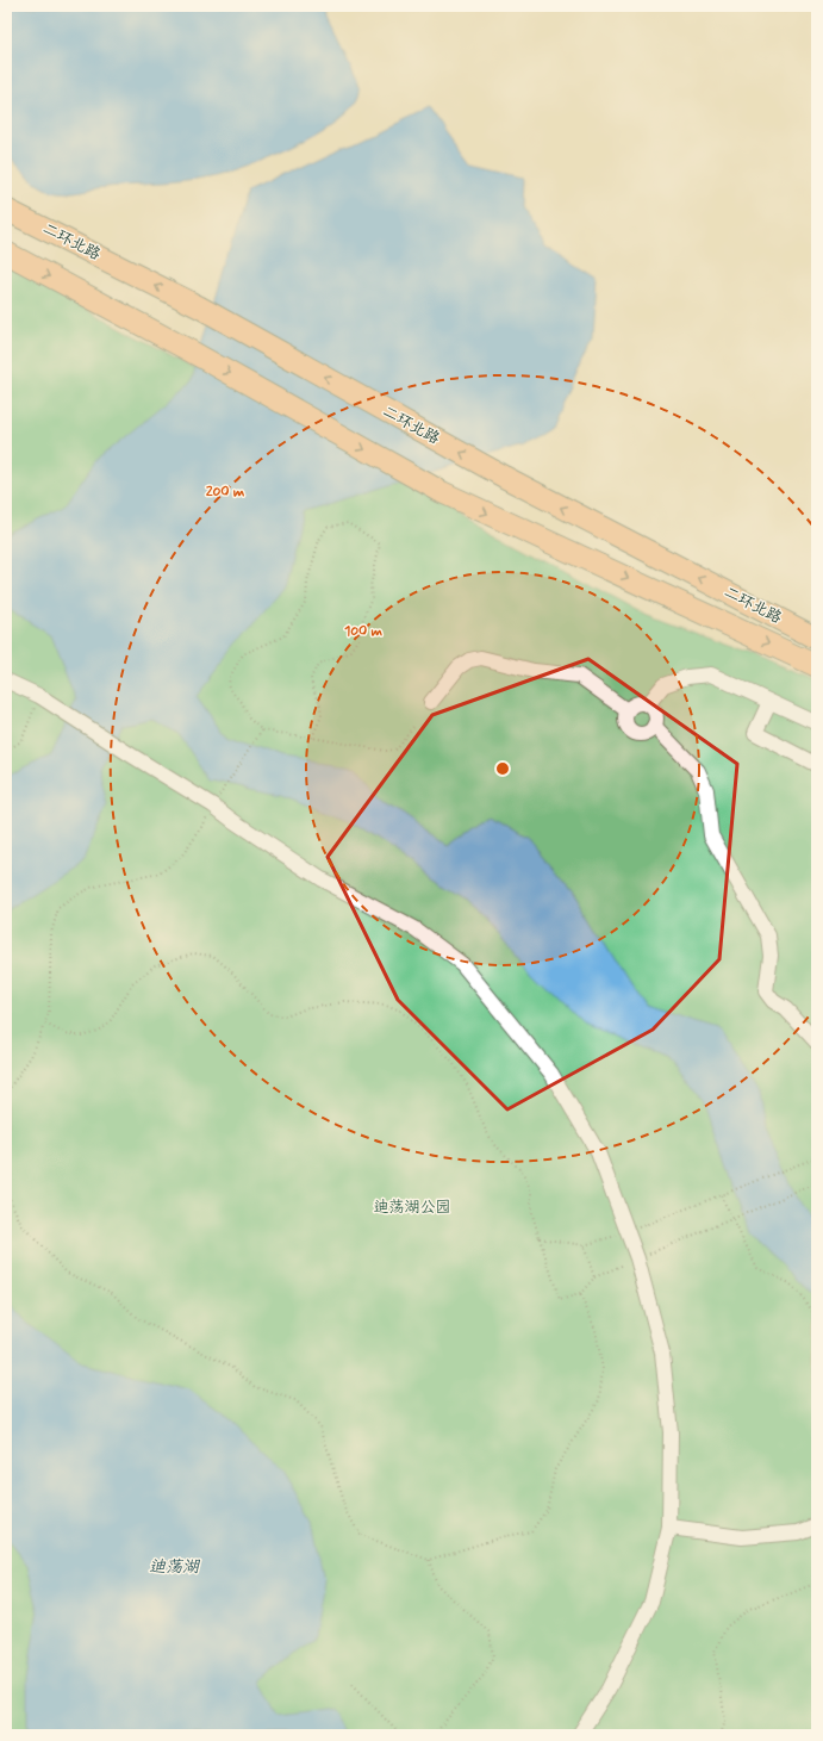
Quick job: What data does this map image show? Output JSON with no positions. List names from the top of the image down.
{
  "streets": {
    "highway": ["二环北路"]
  },
  "water": ["迪荡湖"],
  "parks": ["迪荡湖公园"],
  "rings": ["200 m", "100 m"]
}
